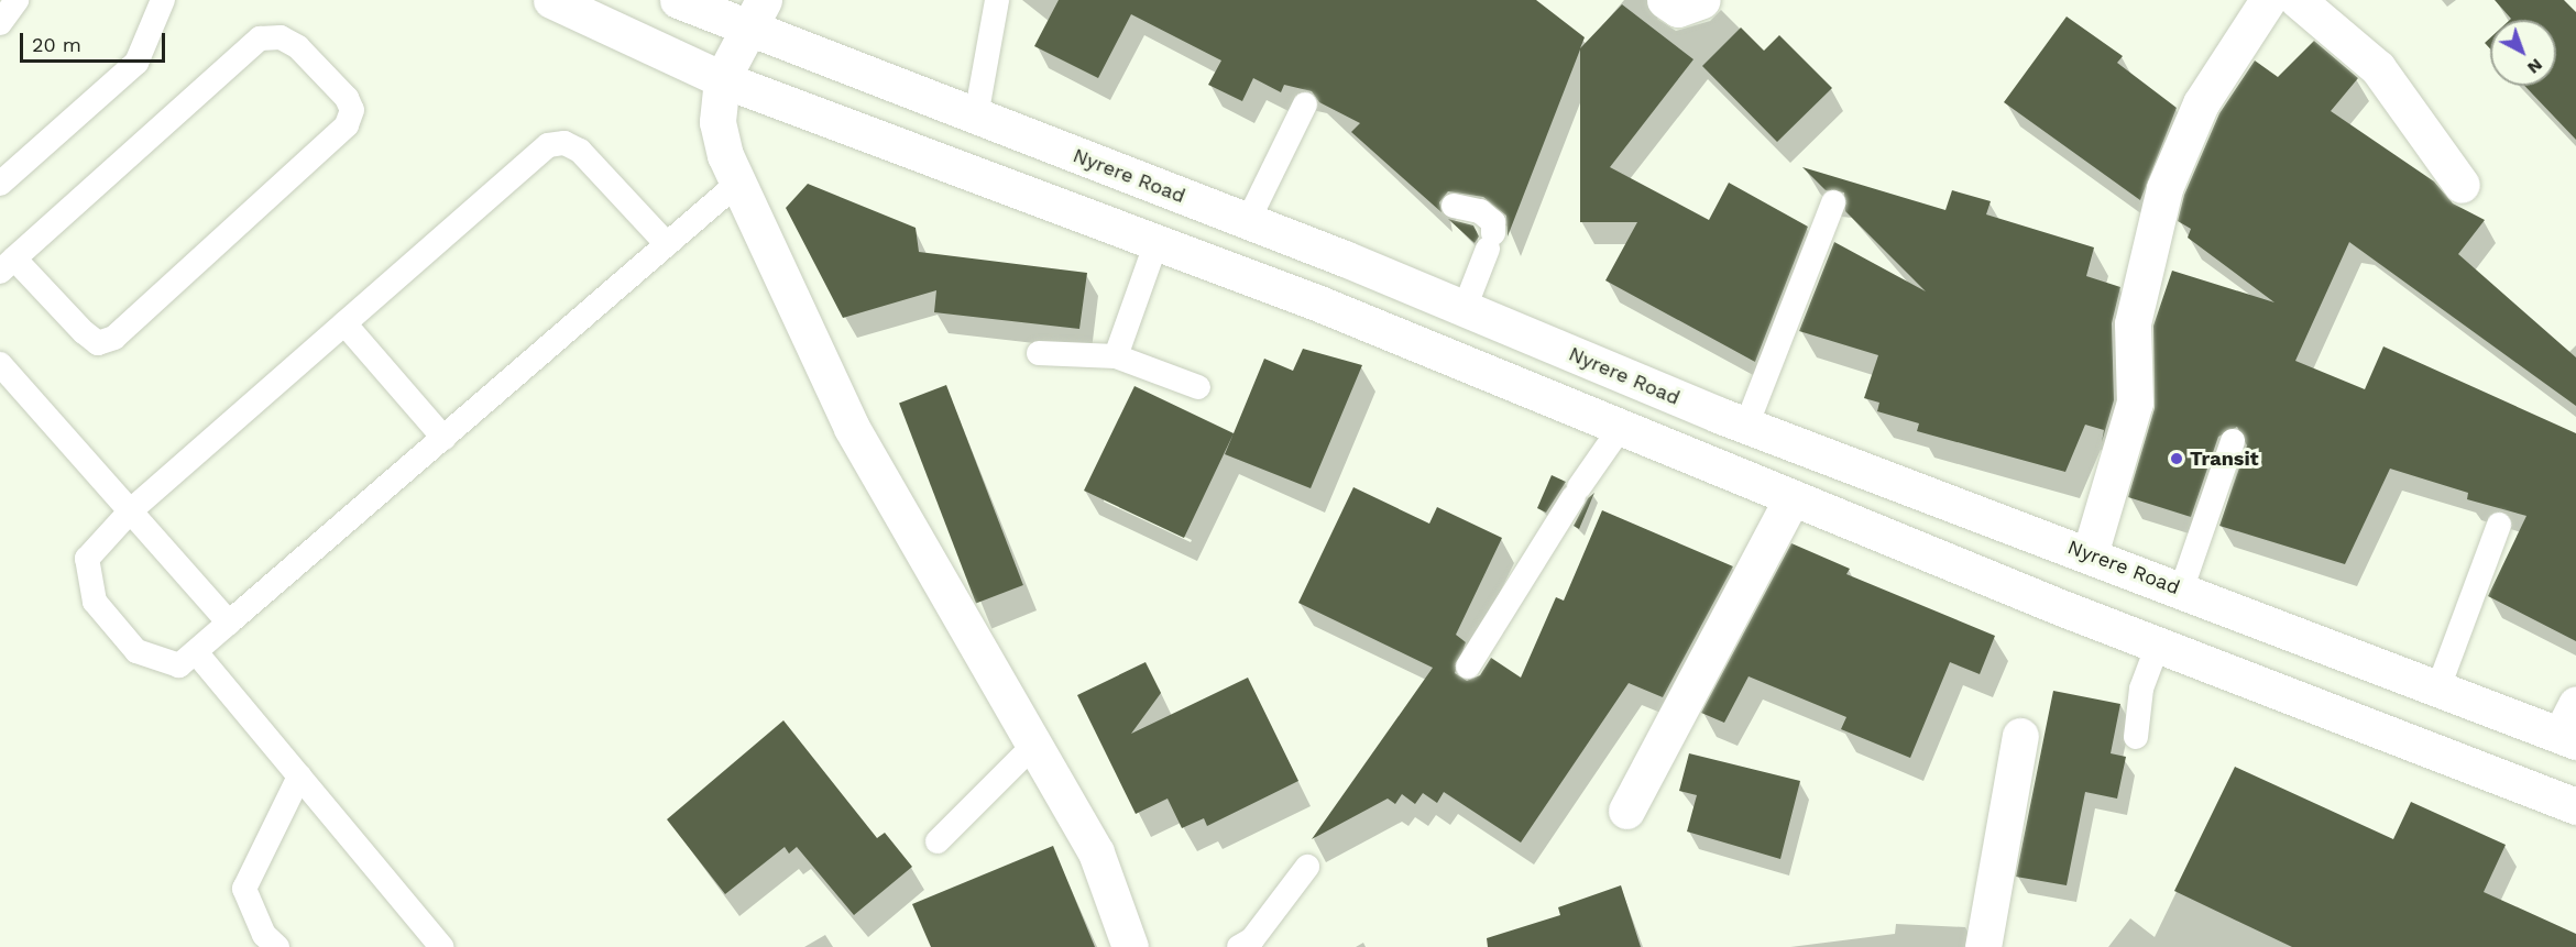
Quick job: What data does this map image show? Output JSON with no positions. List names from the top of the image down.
{
  "streets": {
    "main road": ["Nyrere Road"]
  },
  "places": ["Transit"],
  "scale_bar": "20 m",
  "north": "bottom right"
}
